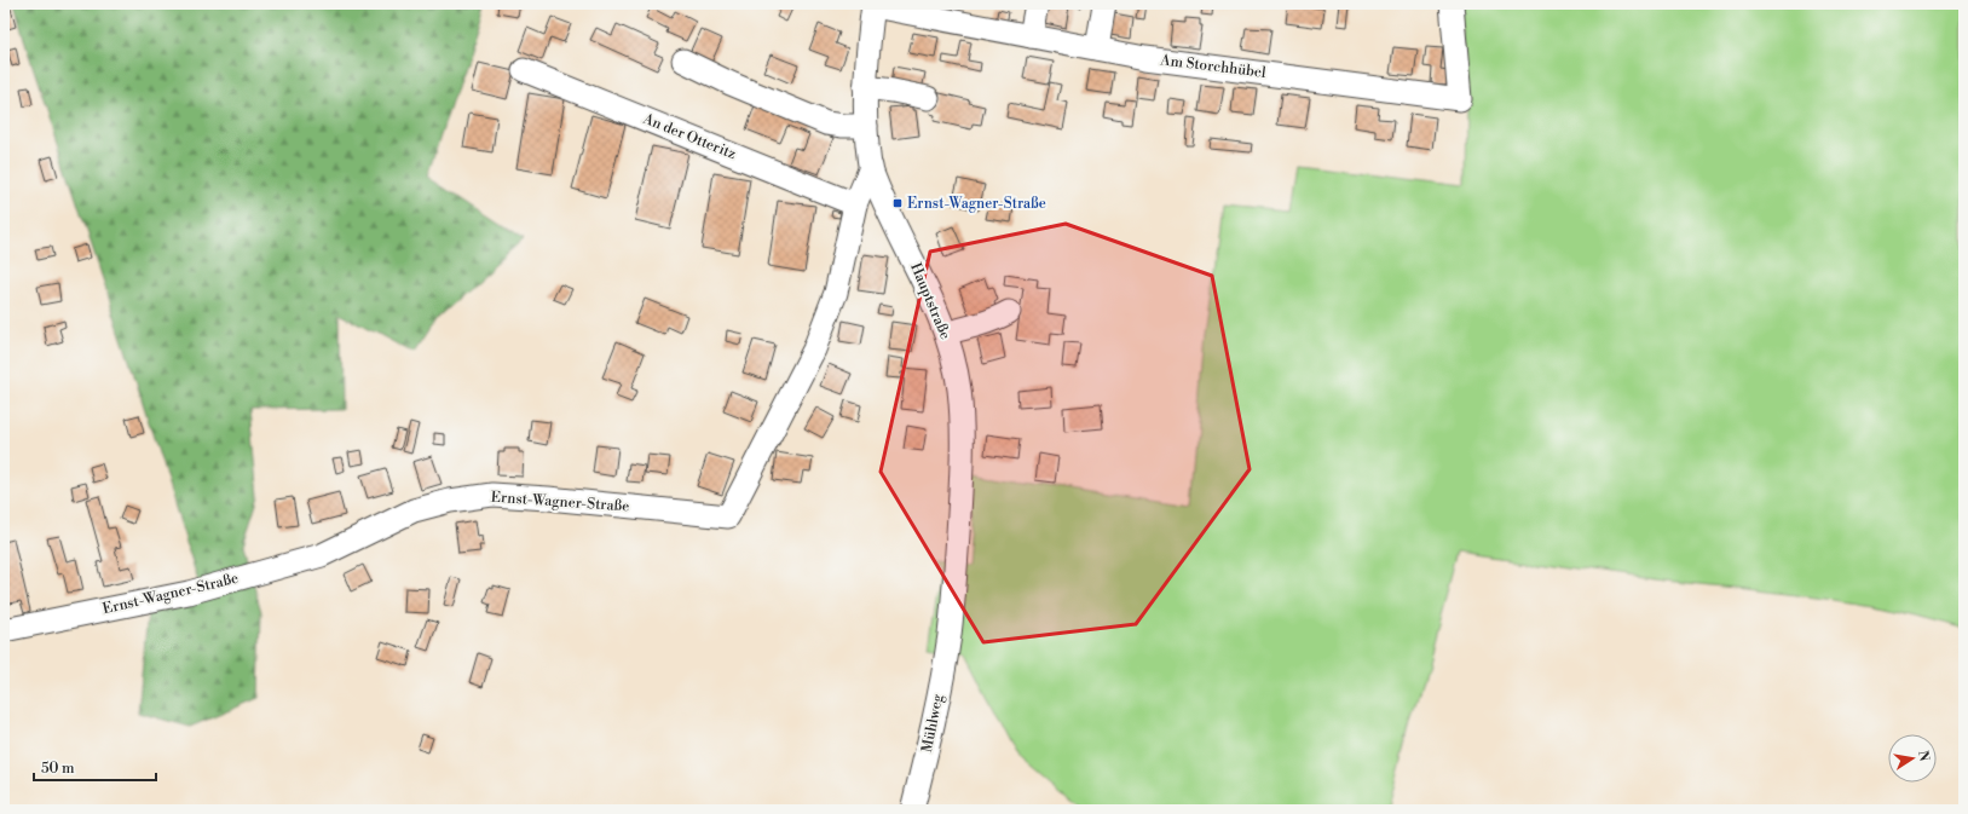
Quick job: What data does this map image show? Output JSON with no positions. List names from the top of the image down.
{
  "streets": {
    "street": [
      "Am Storchhübel",
      "An der Otteritz",
      "Hauptstraße",
      "Ernst-Wagner-Straße",
      "Mühlweg"
    ]
  },
  "crossings": [
    ["Am Storchhübel", "Hauptstraße"],
    ["An der Otteritz", "Ernst-Wagner-Straße"],
    ["Hauptstraße", "Ernst-Wagner-Straße"],
    ["Hauptstraße", "Mühlweg"]
  ],
  "places": {
    "transit": ["Ernst-Wagner-Straße"]
  },
  "scale_bar": "50 m",
  "north": "right"
}
